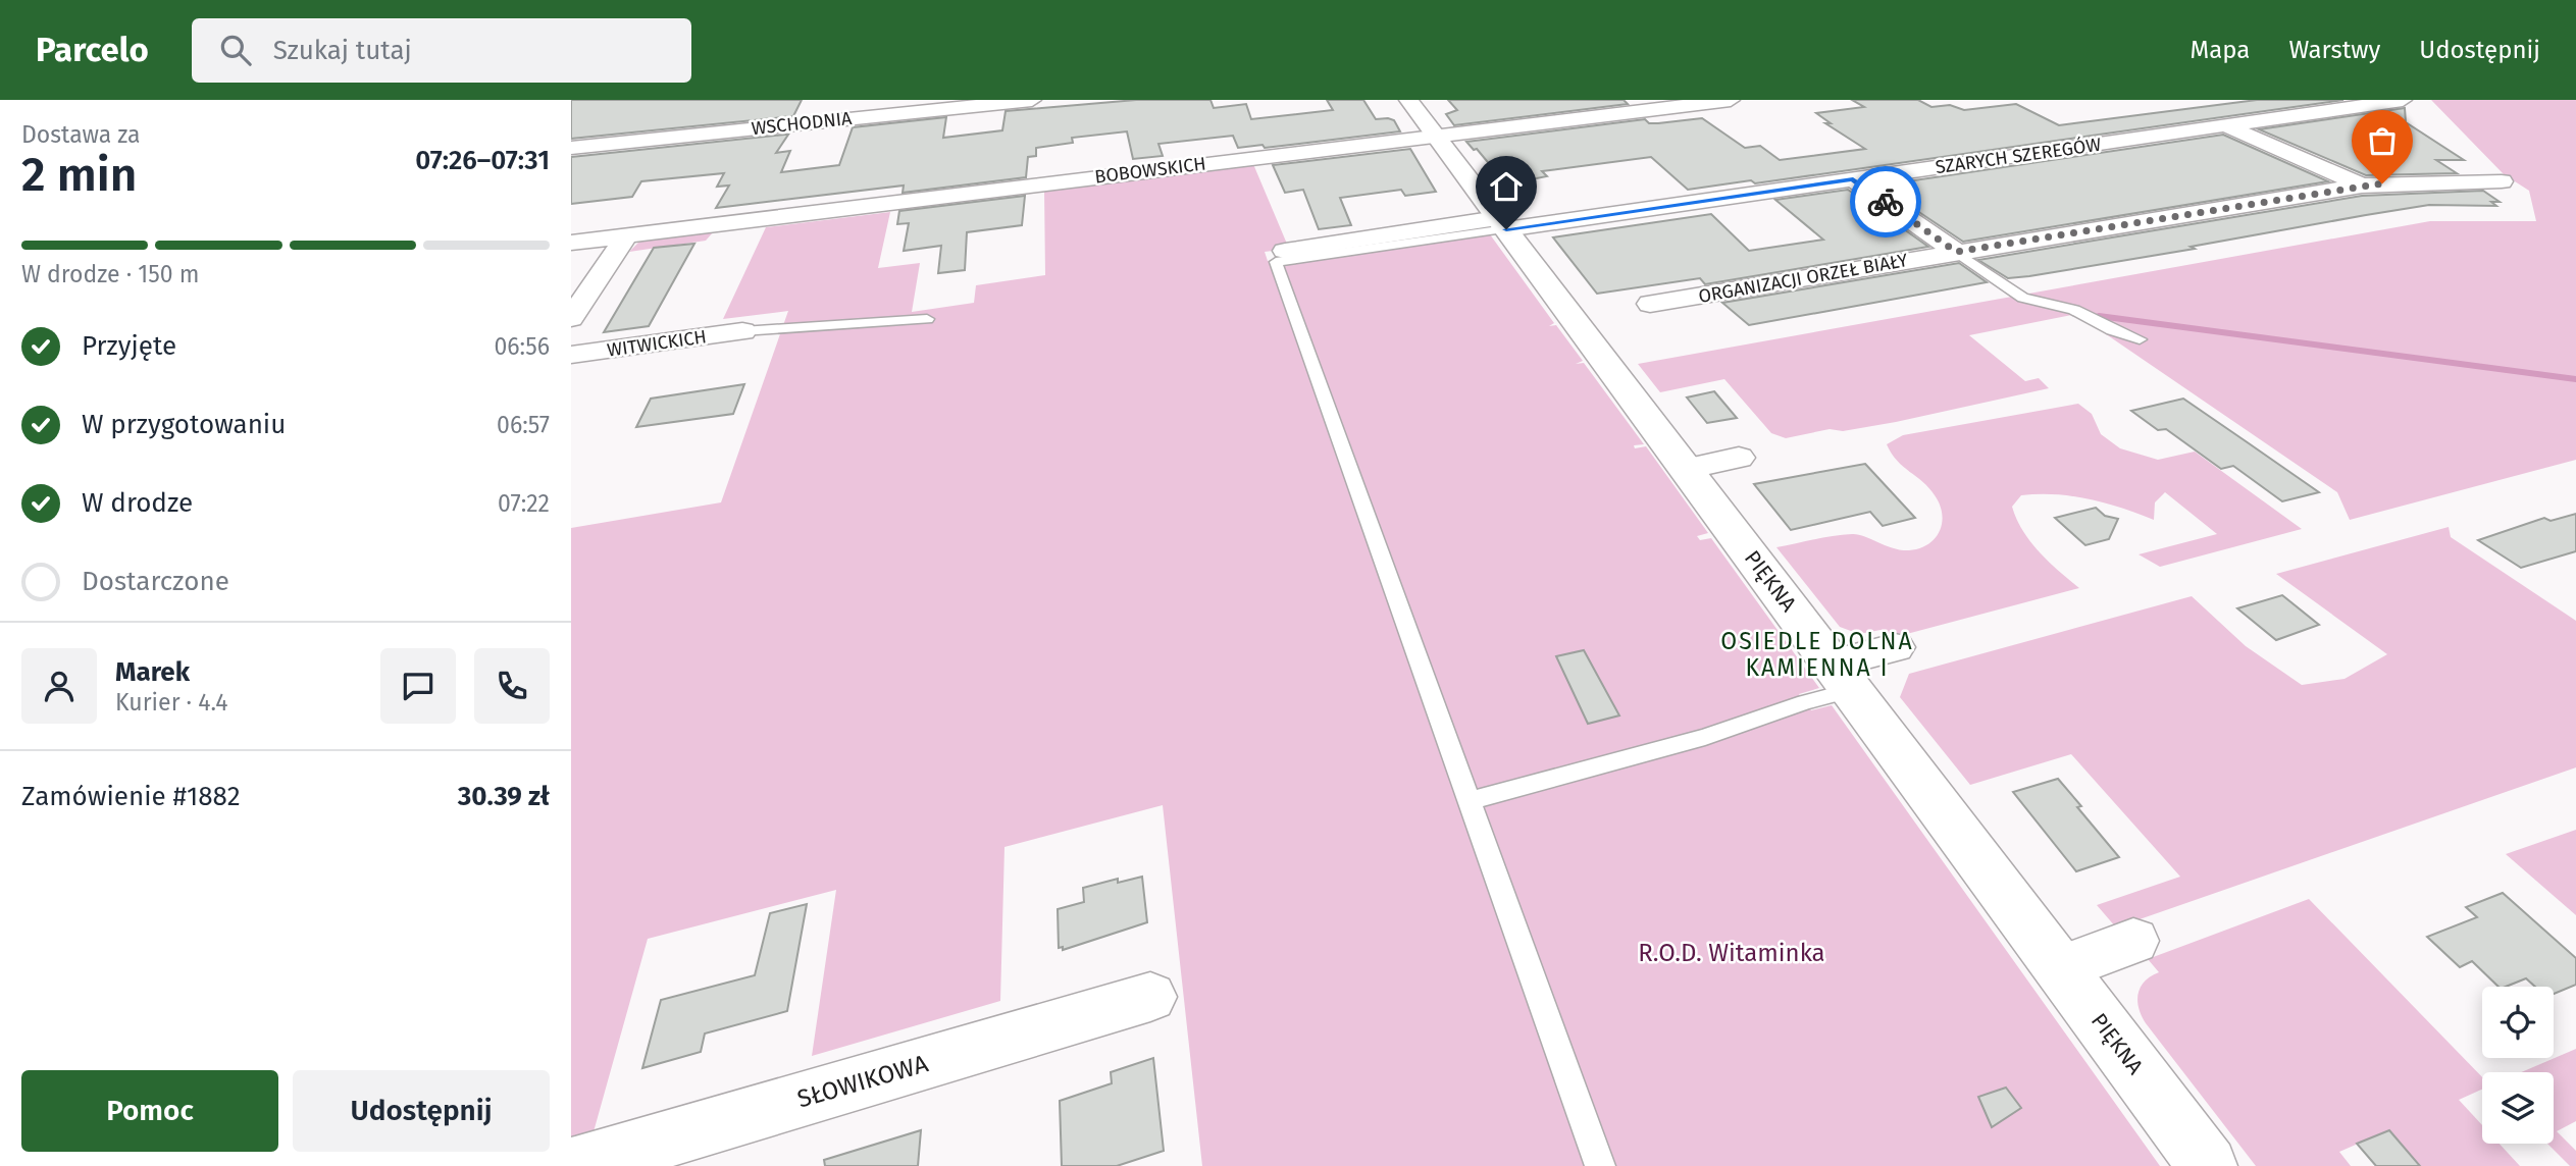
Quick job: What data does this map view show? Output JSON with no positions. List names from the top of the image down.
{
  "streets": {
    "street": [
      "WSCHODNIA",
      "SZARYCH SZEREGÓW",
      "BOBOWSKICH",
      "ORGANIZACJI ORZEŁ BIAŁY",
      "WITWICKICH",
      "PIĘKNA",
      "SŁOWIKOWA"
    ]
  },
  "crossings": [
    ["SZARYCH SZEREGÓW", "ORGANIZACJI ORZEŁ BIAŁY"],
    ["SZARYCH SZEREGÓW", "PIĘKNA"],
    ["BOBOWSKICH", "PIĘKNA"]
  ],
  "districts": ["OSIEDLE DOLNA KAMIENNA I"],
  "parks": ["R.O.D. Witaminka"],
  "page": {
    "header": "Parcelo",
    "search": "Szukaj tutaj",
    "nav": ["Mapa", "Warstwy", "Udostępnij"],
    "heading": ["2 min", "Dostawa za", "07:26–07:31"],
    "panel": [
      "Marek",
      "Kurier · 4.4",
      "Zamówienie #1882",
      "30.39 zł"
    ],
    "bar": "W drodze · 150 m",
    "list": [
      ["Przyjęte", "06:56"],
      ["W przygotowaniu", "06:57"],
      ["W drodze", "07:22"],
      "Dostarczone"
    ],
    "buttons": ["Pomoc", "Udostępnij"]
  }
}
